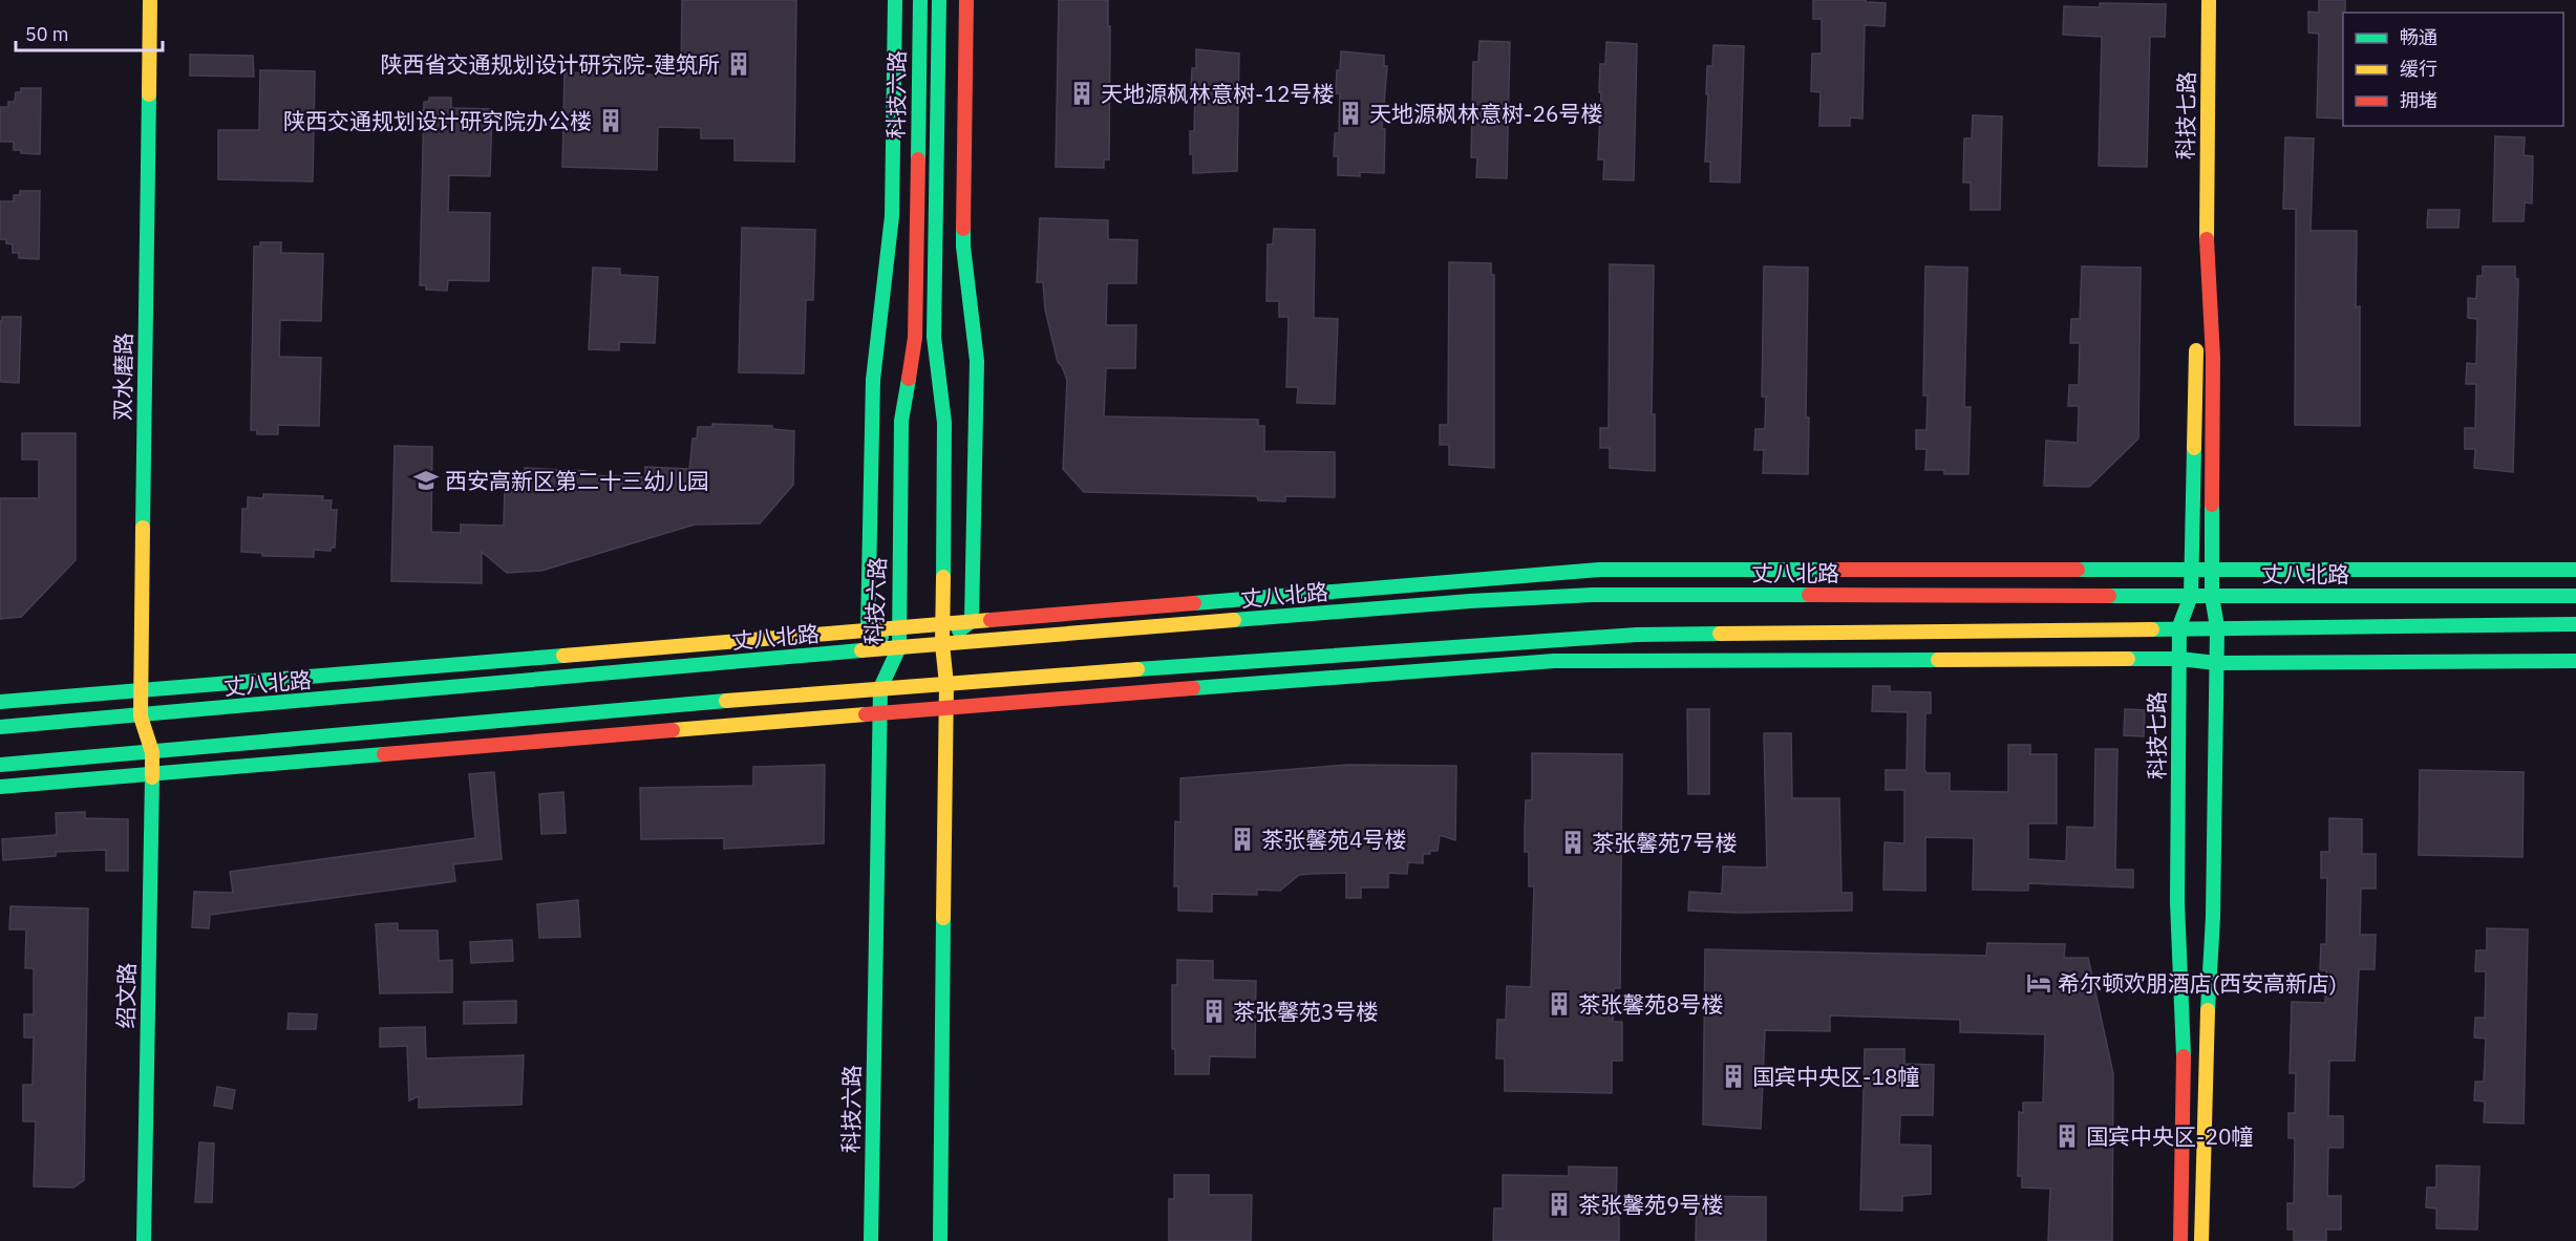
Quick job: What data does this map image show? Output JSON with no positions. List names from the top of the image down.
{
  "streets": {
    "main road": [
      "科技六路",
      "科技七路",
      "双水磨路",
      "丈八北路",
      "绍文路"
    ]
  },
  "crossings": [
    ["科技六路", "丈八北路"],
    ["科技七路", "丈八北路"],
    ["双水磨路", "丈八北路"],
    ["双水磨路", "绍文路"]
  ],
  "places": {
    "building": [
      "陕西省交通规划设计研究院-建筑所",
      "天地源枫林意树-12号楼",
      "天地源枫林意树-26号楼",
      "陕西交通规划设计研究院办公楼",
      "茶张馨苑4号楼",
      "茶张馨苑7号楼",
      "茶张馨苑8号楼",
      "茶张馨苑3号楼",
      "国宾中央区-18幢",
      "国宾中央区-20幢",
      "茶张馨苑9号楼"
    ],
    "school or university": ["西安高新区第二十三幼儿园"],
    "hotel": ["希尔顿欢朋酒店(西安高新店)"]
  },
  "legend": ["畅通", "缓行", "拥堵"],
  "scale_bar": "50 m"
}
